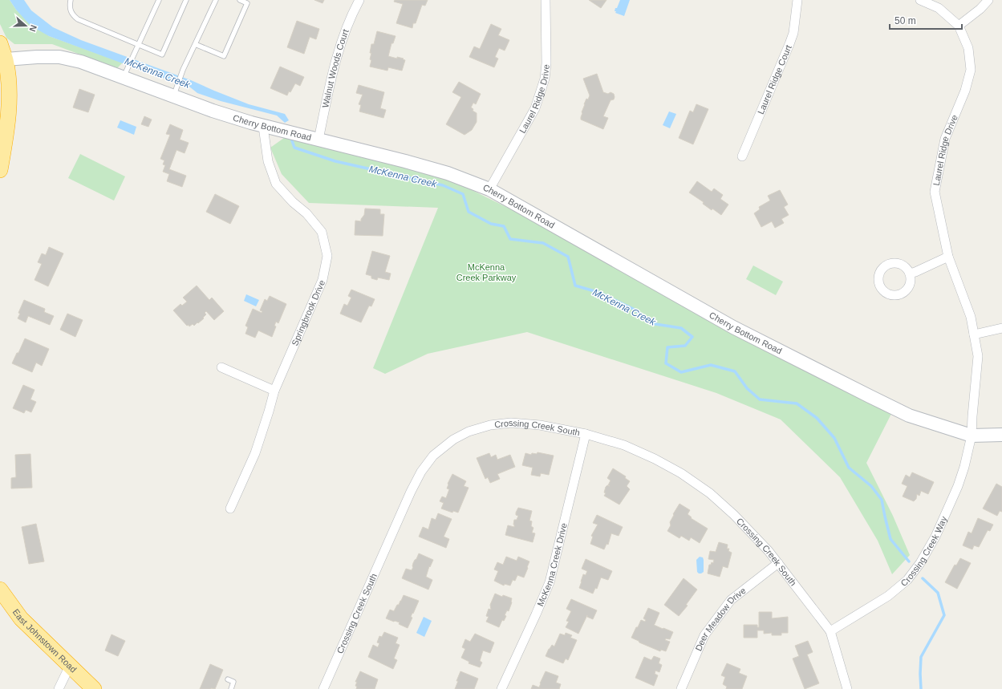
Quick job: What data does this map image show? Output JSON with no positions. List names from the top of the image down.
{
  "streets": {
    "highway": ["East Johnstown Road"],
    "main road": ["Cherry Bottom Road"],
    "street": [
      "Walnut Woods Court",
      "Laurel Ridge Court",
      "Laurel Ridge Drive",
      "Springbrook Drive",
      "Crossing Creek South",
      "Crossing Creek Way",
      "McKenna Creek Drive",
      "Deer Meadow Drive"
    ]
  },
  "crossings": [
    ["Walnut Woods Court", "Cherry Bottom Road"],
    ["Laurel Ridge Drive", "Cherry Bottom Road"],
    ["Laurel Ridge Drive", "Crossing Creek Way"],
    ["Cherry Bottom Road", "Springbrook Drive"],
    ["Cherry Bottom Road", "Crossing Creek Way"],
    ["Crossing Creek South", "Crossing Creek Way"],
    ["Crossing Creek South", "McKenna Creek Drive"],
    ["Crossing Creek South", "Deer Meadow Drive"]
  ],
  "water": ["McKenna Creek"],
  "parks": ["McKenna Creek Parkway"],
  "scale_bar": "50 m",
  "north": "right"
}
